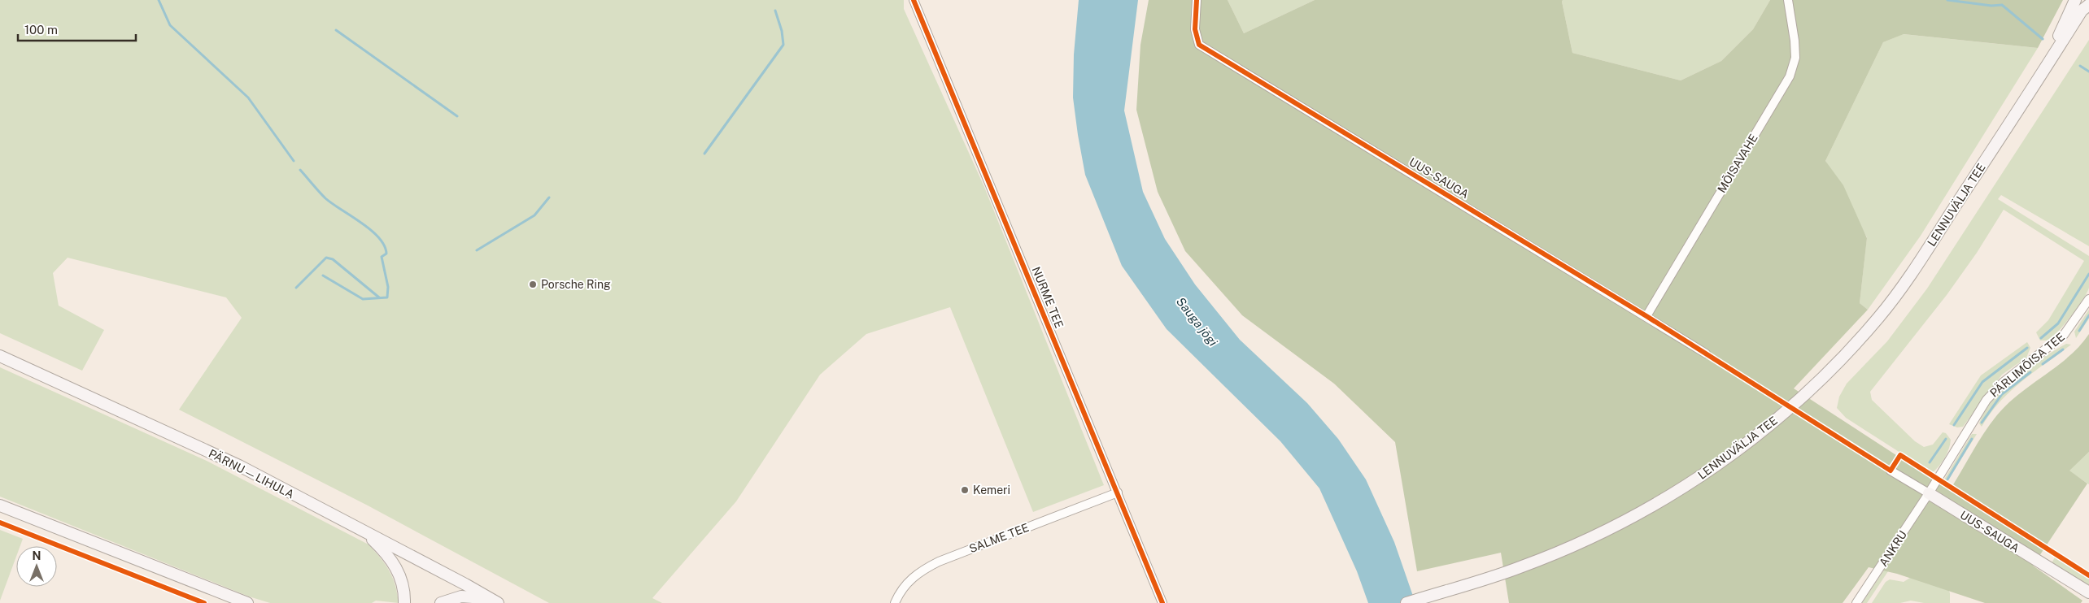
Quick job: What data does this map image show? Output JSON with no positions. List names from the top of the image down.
{
  "streets": {
    "main road": ["UUS-SAUGA", "LENNUVÄLJA TEE", "PÄRNU — LIHULA"],
    "street": [
      "MÕISAVAHE",
      "NURME TEE",
      "PÄRLIMÕISA TEE",
      "SALME TEE",
      "ANKRU"
    ]
  },
  "crossings": [
    ["MÕISAVAHE", "UUS-SAUGA"],
    ["UUS-SAUGA", "PÄRLIMÕISA TEE"],
    ["UUS-SAUGA", "ANKRU"],
    ["NURME TEE", "SALME TEE"],
    ["PÄRLIMÕISA TEE", "ANKRU"]
  ],
  "water": ["Sauga jõgi"],
  "places": ["Porsche Ring", "Kemeri"],
  "scale_bar": "100 m",
  "north": "top"
}
